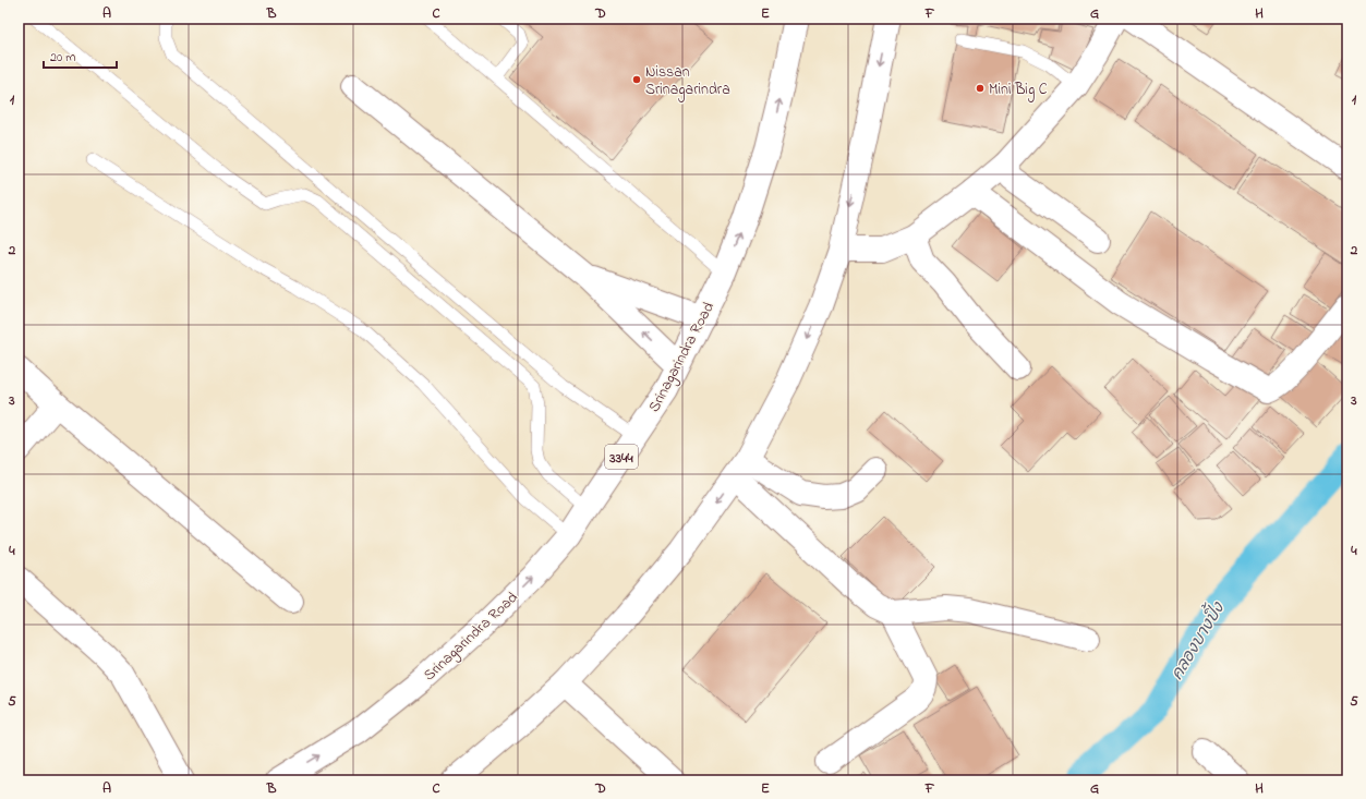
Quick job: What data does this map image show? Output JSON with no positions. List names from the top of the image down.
{
  "streets": {
    "street": ["Srinagarindra Road", "3344"]
  },
  "water": ["คลองบางปิ้ง"],
  "places": ["Nissan Srinagarindra", "Mini Big C"],
  "scale_bar": "20 m",
  "grid": {
    "columns": [
      "A",
      "B",
      "C",
      "D",
      "E",
      "F",
      "G",
      "H"
    ],
    "rows": [
      "1",
      "2",
      "3",
      "4",
      "5"
    ]
  }
}
